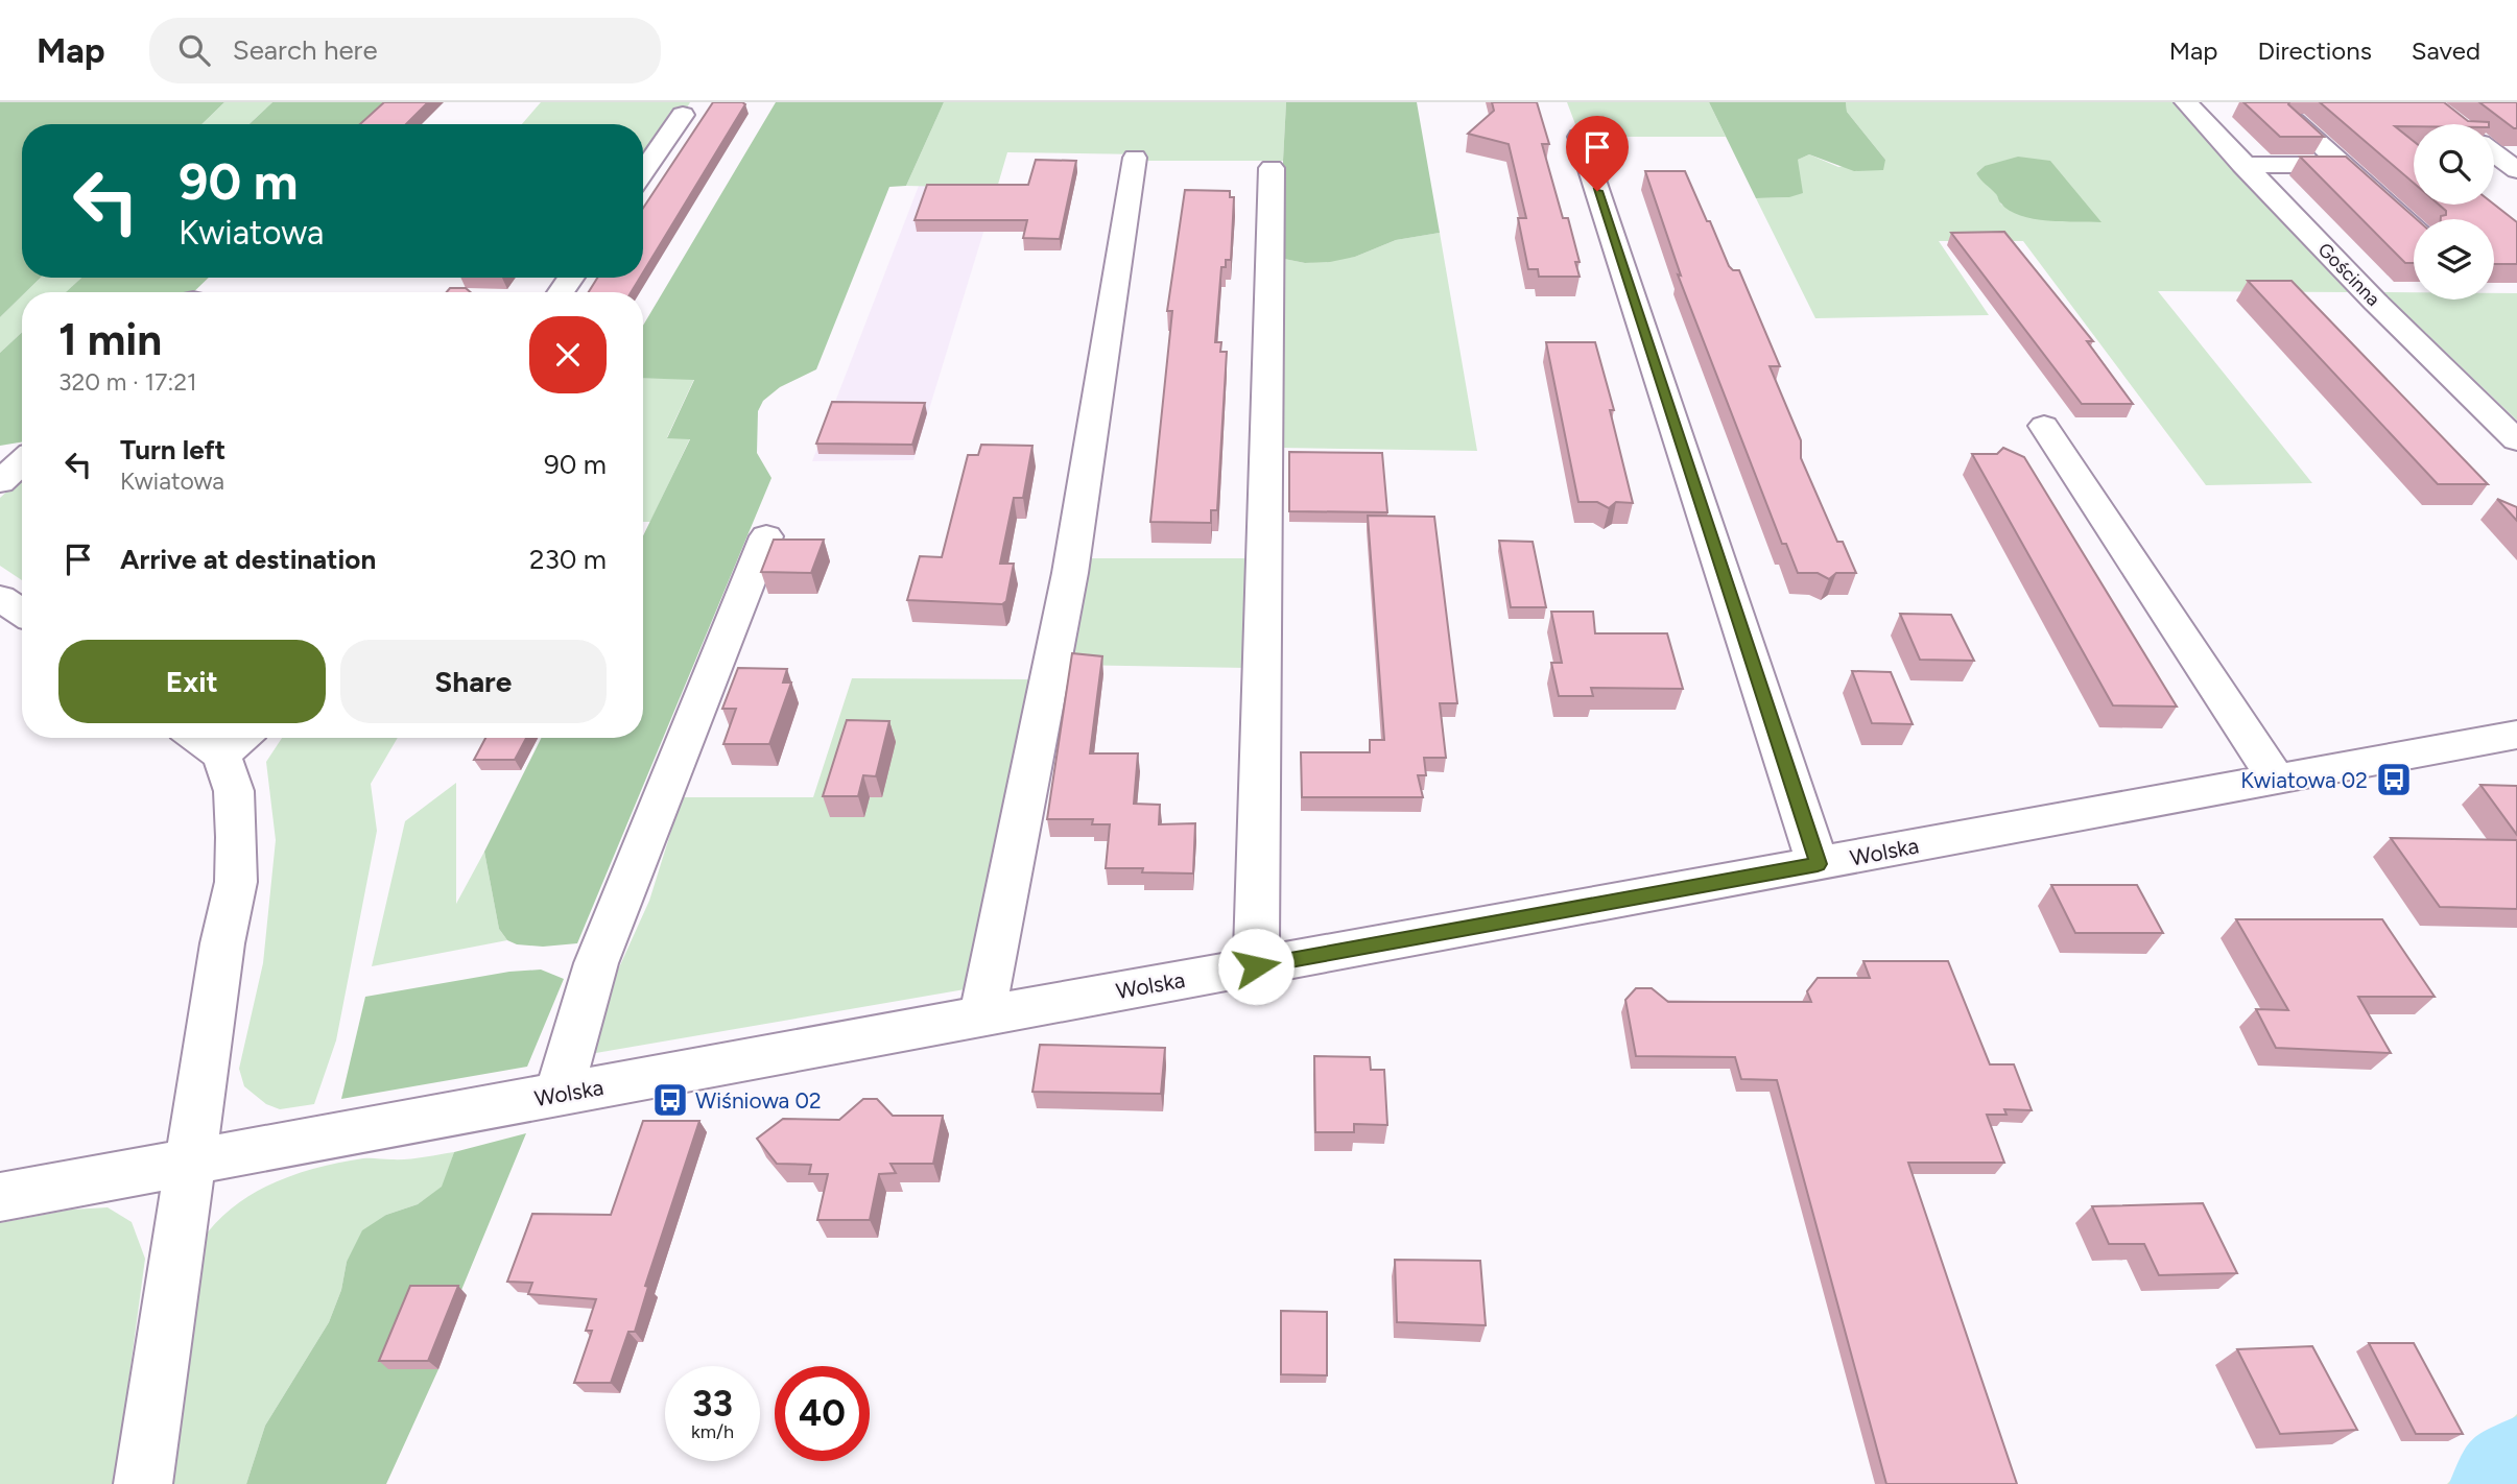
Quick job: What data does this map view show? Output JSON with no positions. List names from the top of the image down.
{
  "streets": {
    "street": ["Gościnna", "Wolska"]
  },
  "places": {
    "bus stop": ["Kwiatowa 02", "Wiśniowa 02"]
  },
  "page": {
    "header": "Map",
    "search": "Search here",
    "nav": ["Map", "Directions", "Saved"],
    "turn": ["90 m", "Kwiatowa"],
    "heading": ["1 min", "320 m · 17:21"],
    "list": [
      {
        "name": "Turn left",
        "note": "Kwiatowa",
        "value": "90 m"
      },
      {
        "name": "Arrive at destination",
        "value": "230 m"
      }
    ],
    "buttons": ["Exit", "Share"],
    "speed": "33 km/h",
    "limit": "40"
  }
}
